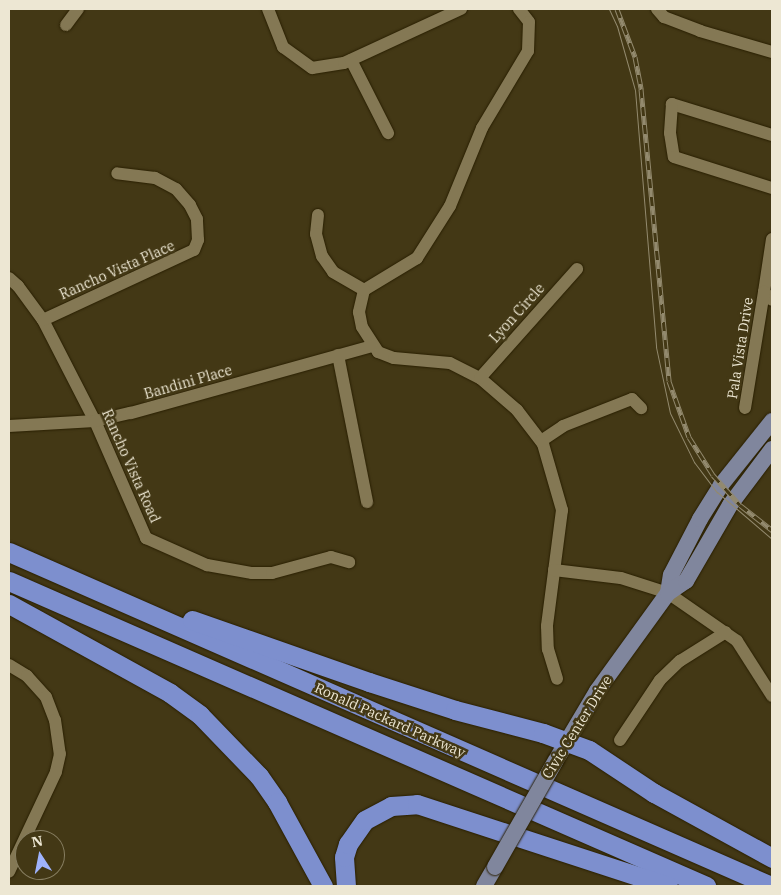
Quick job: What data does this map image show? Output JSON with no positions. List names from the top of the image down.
{
  "streets": {
    "highway": ["Ronald Packard Parkway"],
    "main road": ["Civic Center Drive"],
    "street": [
      "Rancho Vista Place",
      "Lyon Circle",
      "Pala Vista Drive",
      "Bandini Place",
      "Rancho Vista Road"
    ]
  },
  "crossings": [
    ["Rancho Vista Place", "Rancho Vista Road"],
    ["Bandini Place", "Rancho Vista Road"]
  ],
  "north": "top"
}
